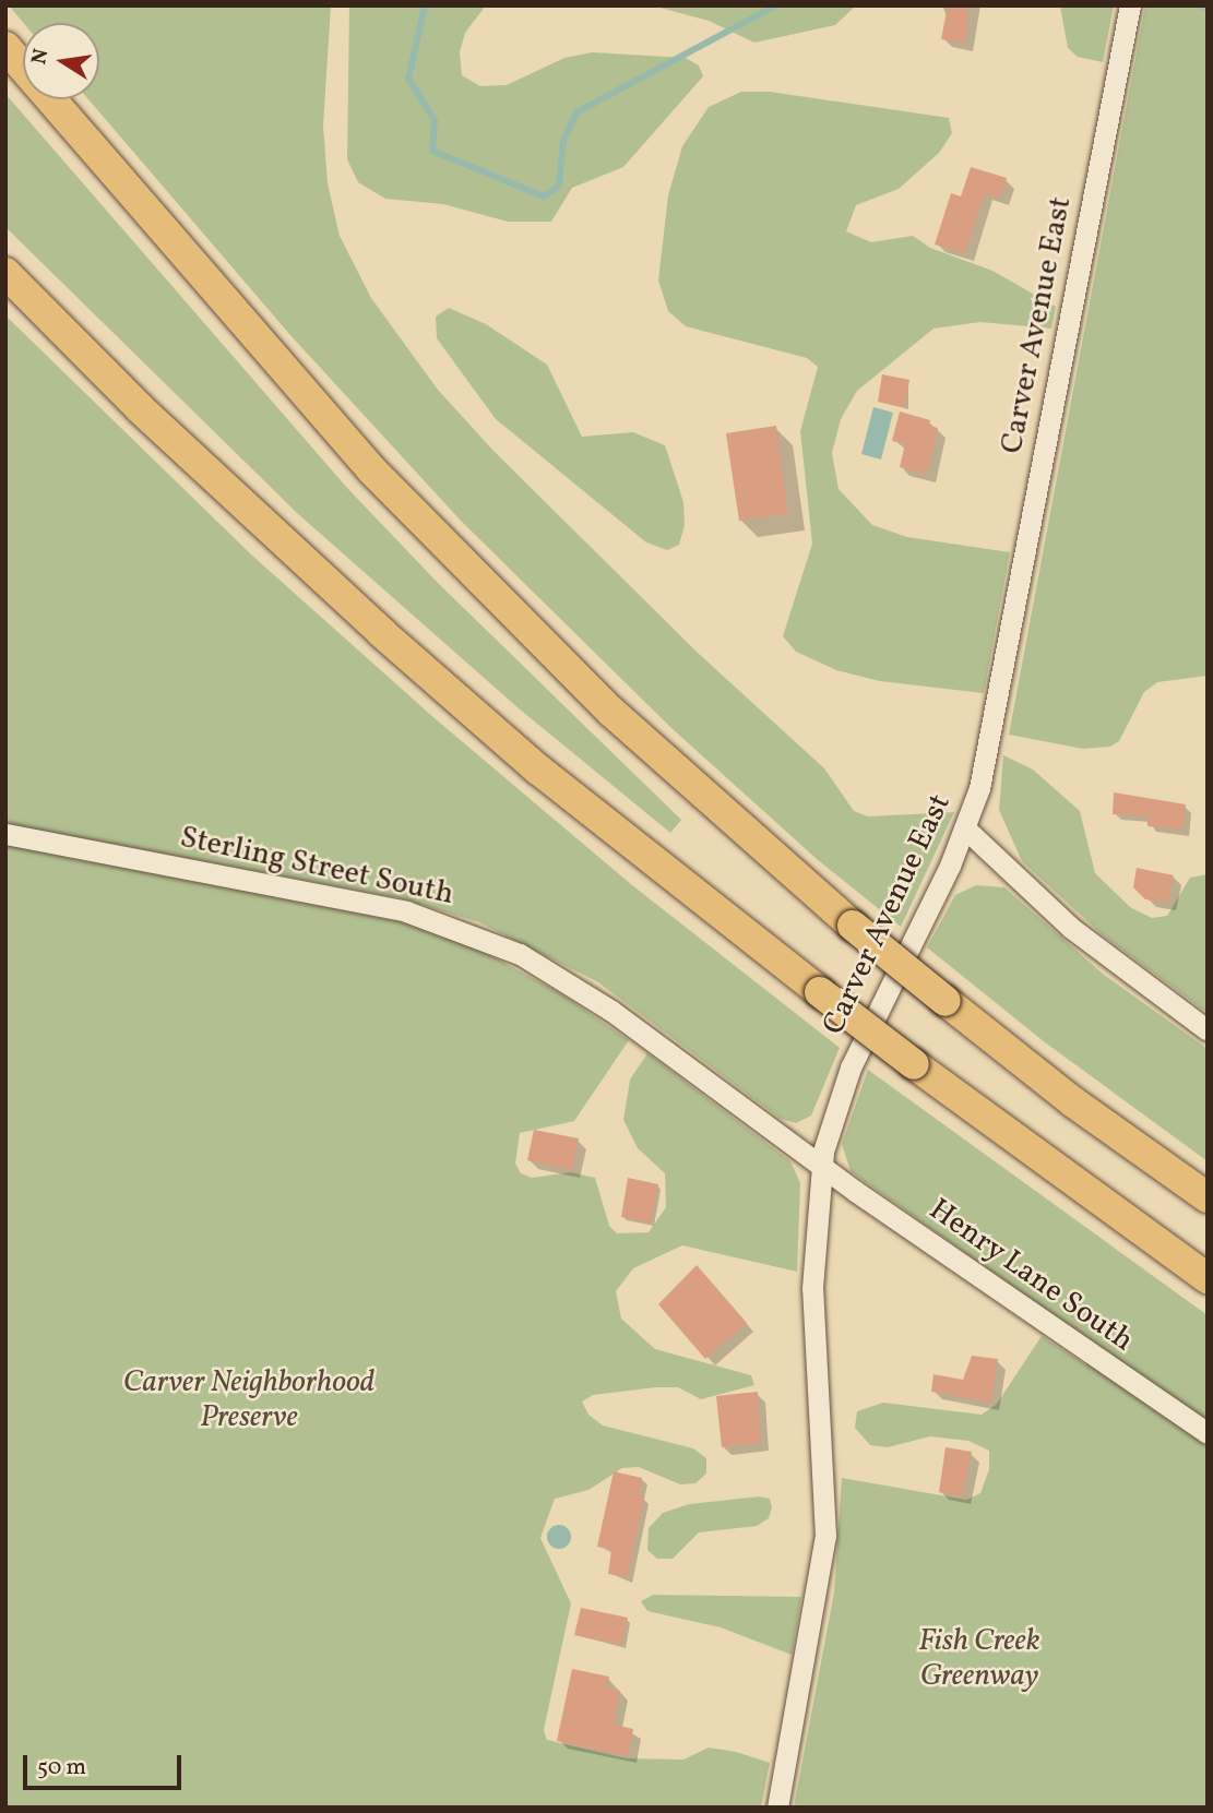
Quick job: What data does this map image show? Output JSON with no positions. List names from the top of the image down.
{
  "streets": {
    "street": ["Carver Avenue East", "Sterling Street South", "Henry Lane South"]
  },
  "crossings": [
    ["Carver Avenue East", "Sterling Street South"],
    ["Carver Avenue East", "Henry Lane South"],
    ["Sterling Street South", "Henry Lane South"]
  ],
  "parks": ["Carver Neighborhood Preserve", "Fish Creek Greenway"],
  "scale_bar": "50 m",
  "north": "left"
}
